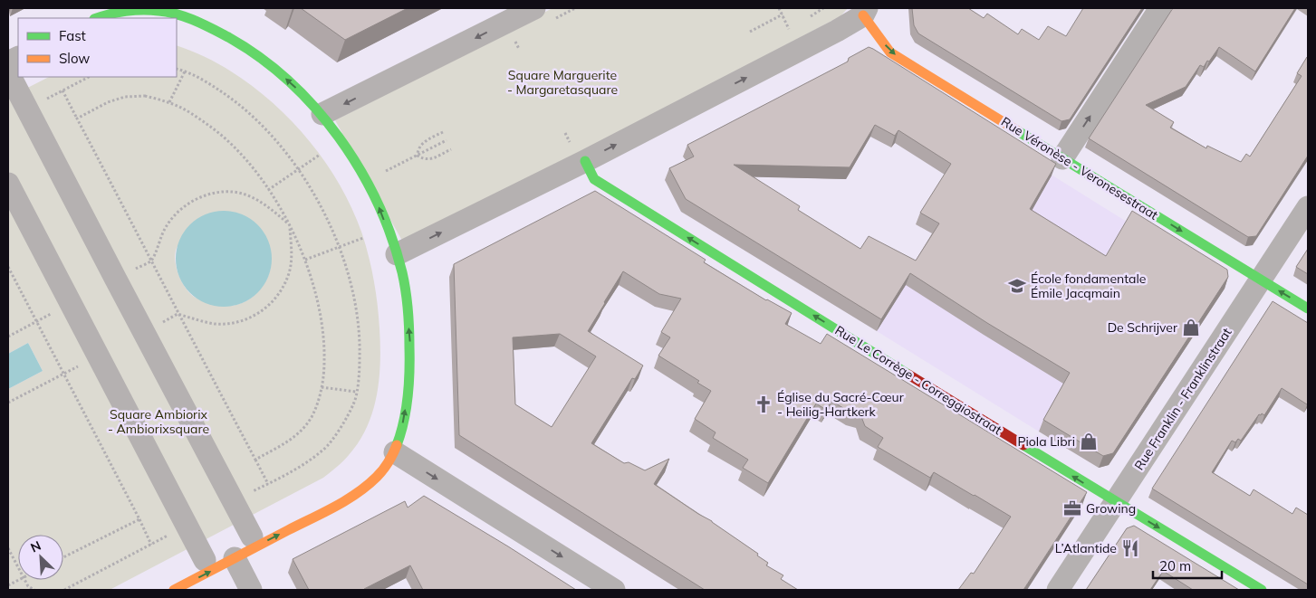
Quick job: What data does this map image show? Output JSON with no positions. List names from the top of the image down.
{
  "streets": {
    "street": ["Rue Véronèse - Veronesestraat", "Rue Le Corrège - Correggiostraat", "Rue Franklin - Franklinstraat"]
  },
  "crossings": [
    ["Rue Véronèse - Veronesestraat", "Rue Franklin - Franklinstraat"],
    ["Rue Le Corrège - Correggiostraat", "Rue Franklin - Franklinstraat"]
  ],
  "parks": ["Square Marguerite - Margaretasquare", "Square Ambiorix - Ambiorixsquare"],
  "places": {
    "school or university": ["École fondamentale Émile Jacqmain"],
    "shop": ["De Schrijver", "Piola Libri"],
    "church": ["Église du Sacré-Cœur - Heilig-Hartkerk"],
    "office": ["Growing"],
    "restaurant": ["L’Atlantide"]
  },
  "legend": ["Fast", "Slow"],
  "scale_bar": "20 m",
  "north": "top left"
}
